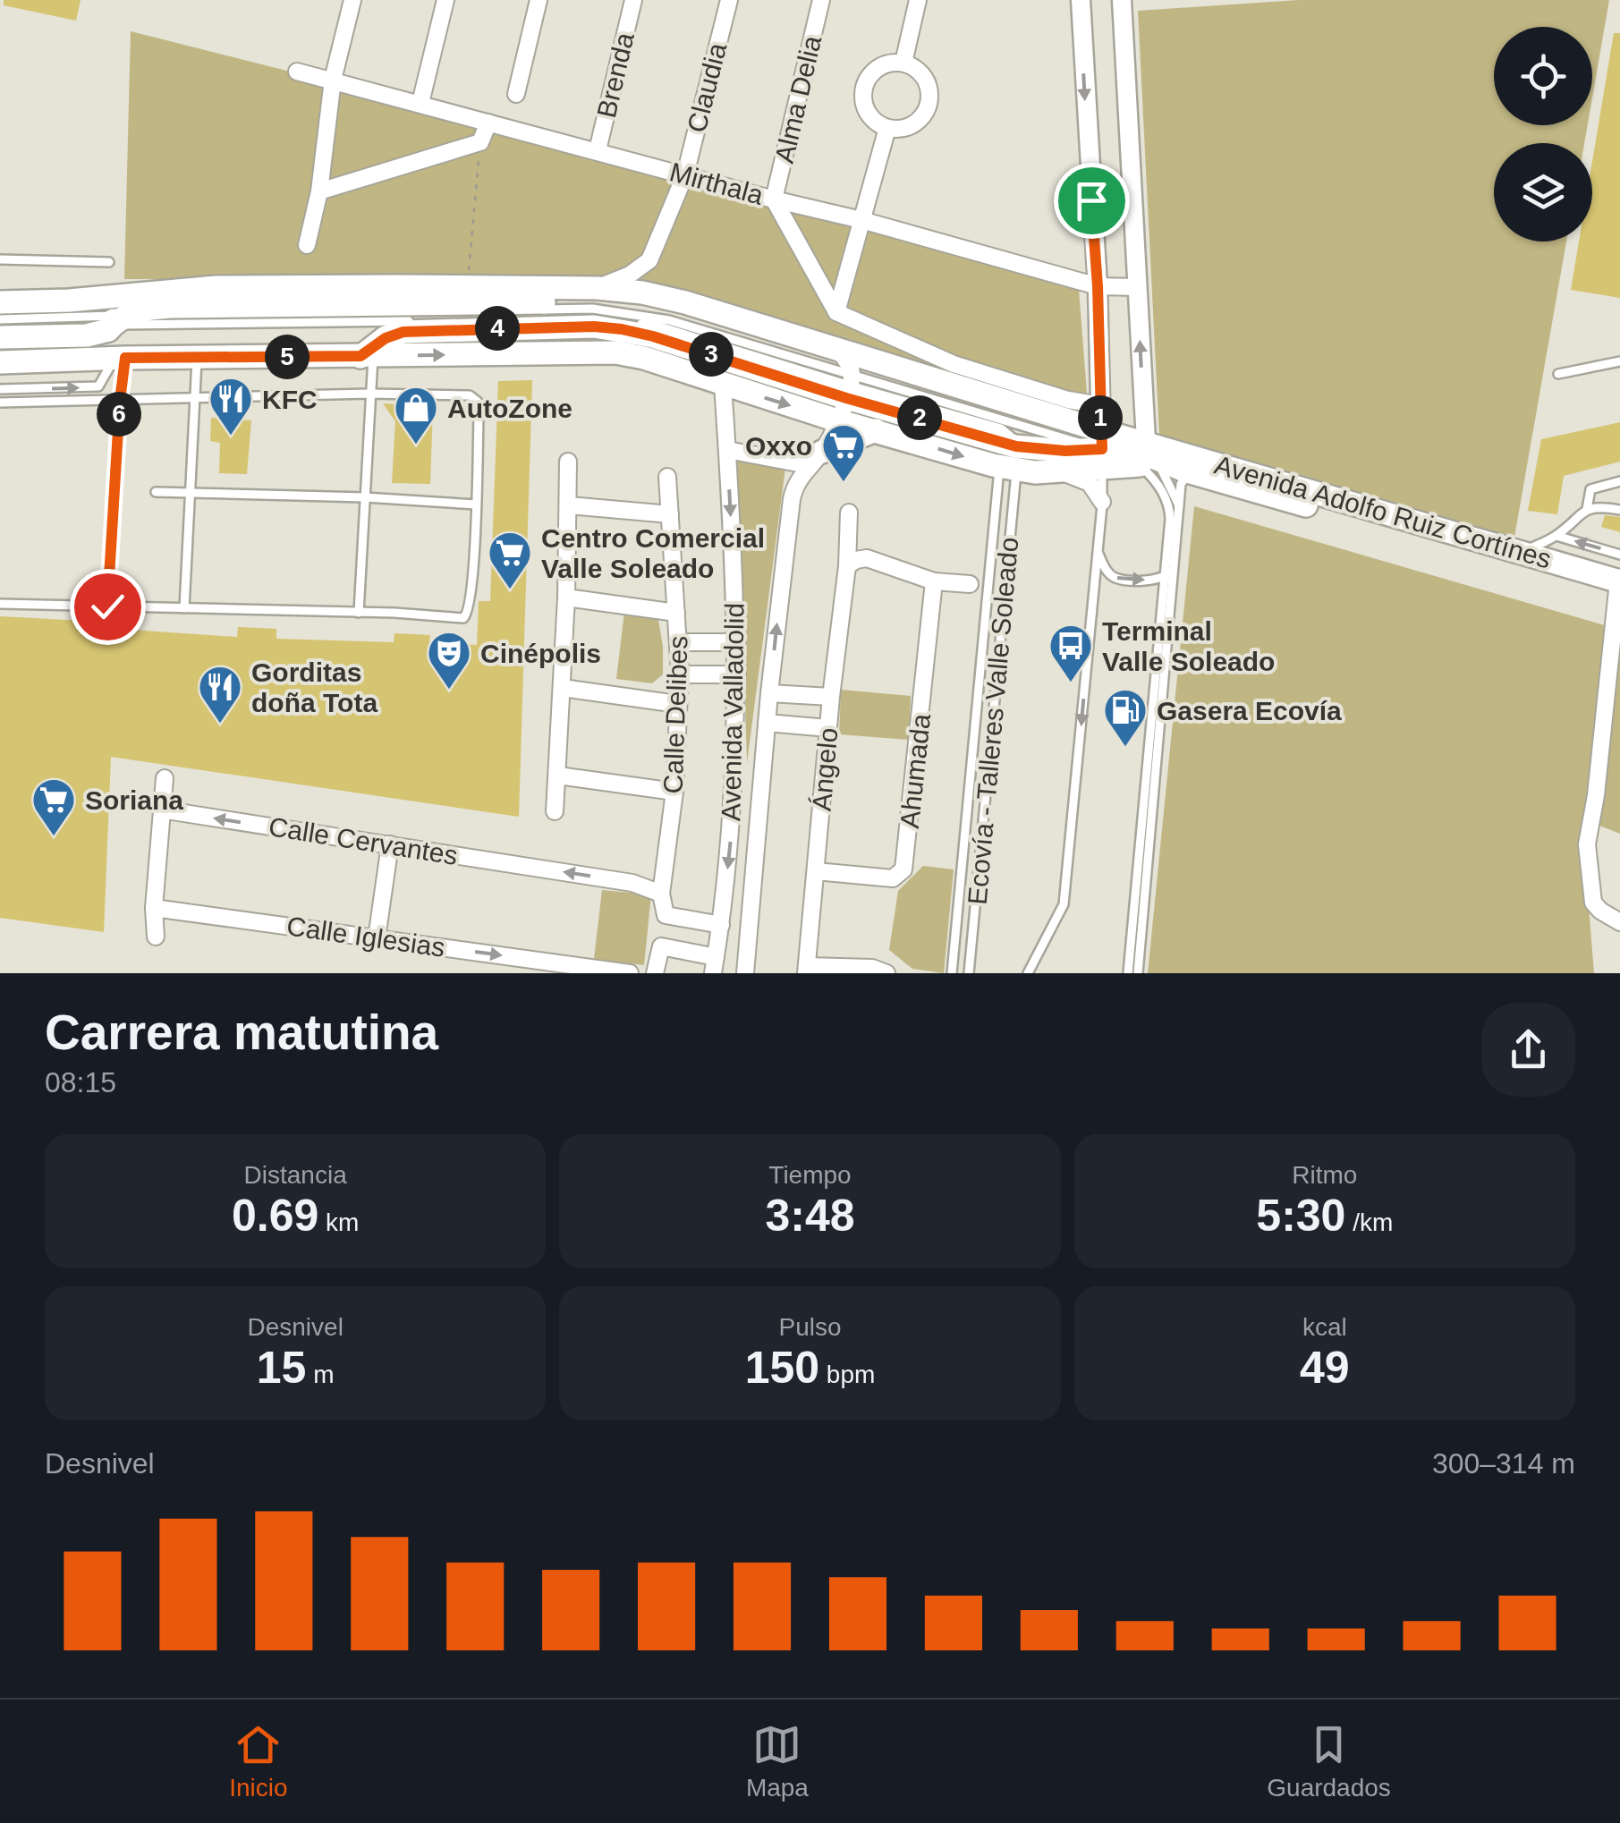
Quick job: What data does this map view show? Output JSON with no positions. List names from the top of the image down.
{
  "streets": {
    "main road": ["Avenida Adolfo Ruiz Cortínes"],
    "street": [
      "Brenda",
      "Claudia",
      "Alma Delia",
      "Mirthala",
      "Avenida Valladolid",
      "Calle Delibes",
      "Ángelo",
      "Ahumada",
      "Calle Cervantes",
      "Calle Iglesias"
    ],
    "lane": ["Ecovía - Talleres Valle Soleado"]
  },
  "crossings": [
    ["Brenda", "Mirthala"],
    ["Claudia", "Mirthala"],
    ["Claudia", "Avenida Adolfo Ruiz Cortínes"],
    ["Alma Delia", "Mirthala"],
    ["Avenida Adolfo Ruiz Cortínes", "Avenida Valladolid"],
    ["Avenida Adolfo Ruiz Cortínes", "Ecovía - Talleres Valle Soleado"],
    ["Avenida Valladolid", "Calle Delibes"],
    ["Calle Delibes", "Calle Cervantes"],
    ["Ángelo", "Ahumada"]
  ],
  "one_way": ["Calle Cervantes", "Calle Iglesias"],
  "places": {
    "restaurant": ["KFC", "Gorditas doña Tota"],
    "shop": ["AutoZone"],
    "supermarket": ["Oxxo", "Centro Comercial Valle Soleado", "Soriana"],
    "bus stop": ["Terminal Valle Soleado"],
    "theatre": ["Cinépolis"],
    "fuel station": ["Gasera Ecovía"]
  },
  "page": {
    "pins": [
      "4",
      "3",
      "5",
      "6",
      "1",
      "2"
    ],
    "heading": ["Carrera matutina", "08:15"],
    "stats": [
      ["Distancia", "0.69 km"],
      ["Tiempo", "3:48"],
      ["Ritmo", "5:30 /km"],
      ["Desnivel", "15 m"],
      ["Pulso", "150 bpm"],
      ["kcal", "49"]
    ],
    "chart": ["Desnivel", "300–314 m"],
    "tabs": ["Inicio", "Mapa", "Guardados"]
  }
}
